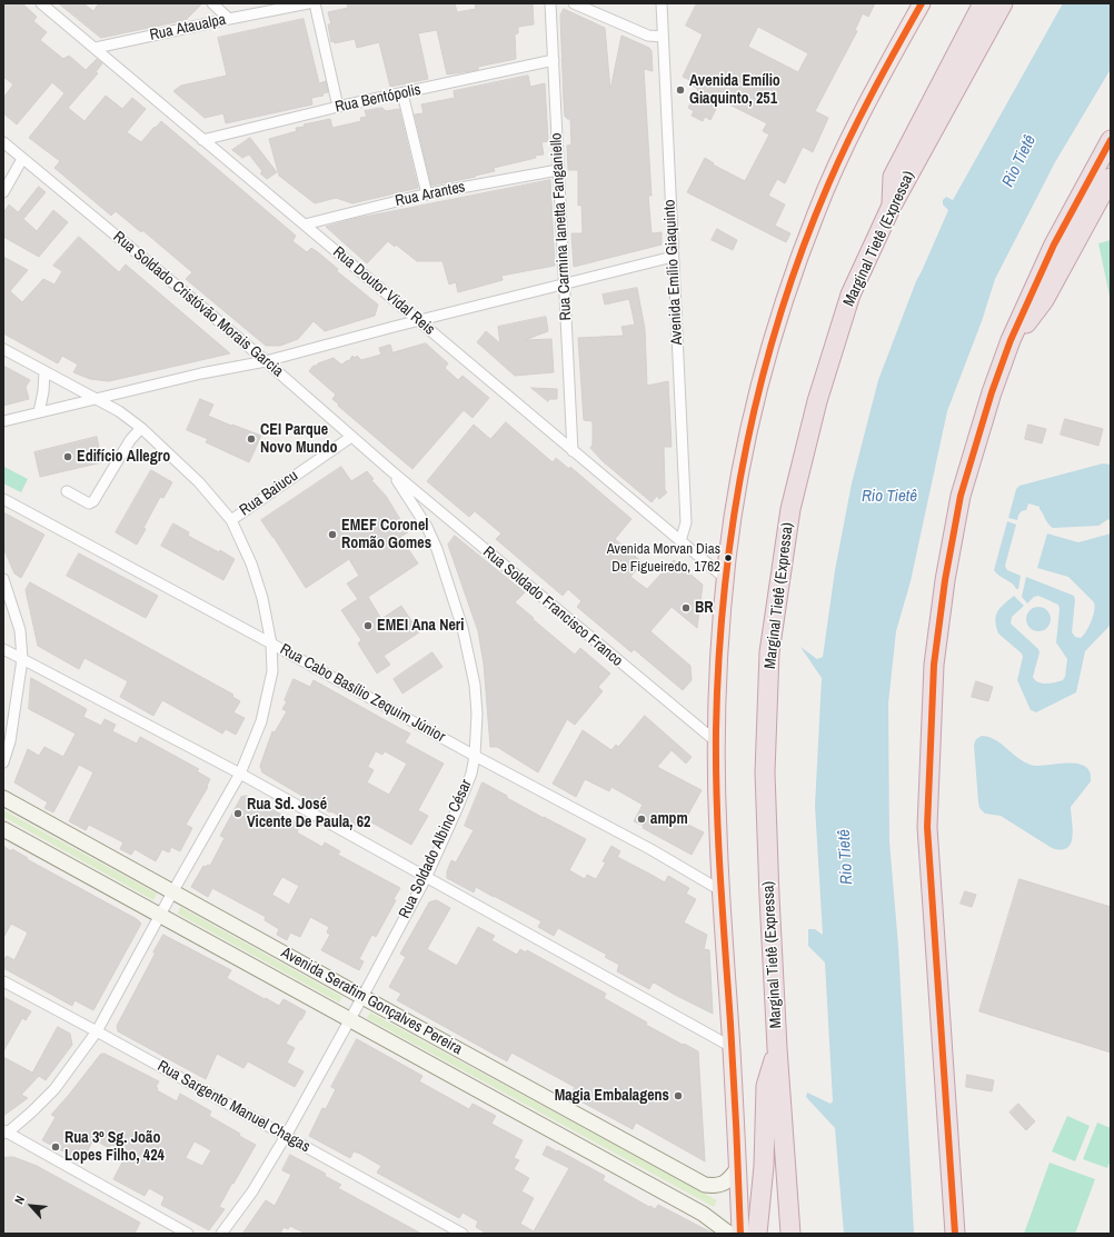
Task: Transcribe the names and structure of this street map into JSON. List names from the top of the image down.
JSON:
{
  "streets": {
    "highway": ["Marginal Tietê (Expressa)"],
    "main road": ["Avenida Serafim Gonçalves Pereira"],
    "street": [
      "Rua Ataualpa",
      "Rua Bentópolis",
      "Rua Arantes",
      "Rua Carmina Ianetta Fanganiello",
      "Avenida Emílio Giaquinto",
      "Rua Doutor Vidal Reis",
      "Rua Soldado Cristóvão Morais Garcia",
      "Rua Baiucu",
      "Rua Soldado Francisco Franco",
      "Rua Cabo Basílio Zequim Júnior",
      "Rua Soldado Albino César",
      "Rua Sargento Manuel Chagas"
    ]
  },
  "crossings": [
    ["Rua Ataualpa", "Rua Doutor Vidal Reis"],
    ["Rua Bentópolis", "Rua Carmina Ianetta Fanganiello"],
    ["Rua Bentópolis", "Rua Doutor Vidal Reis"],
    ["Rua Arantes", "Rua Carmina Ianetta Fanganiello"],
    ["Rua Arantes", "Rua Doutor Vidal Reis"],
    ["Rua Carmina Ianetta Fanganiello", "Rua Doutor Vidal Reis"],
    ["Avenida Emílio Giaquinto", "Rua Doutor Vidal Reis"],
    ["Rua Soldado Cristóvão Morais Garcia", "Rua Baiucu"],
    ["Rua Soldado Cristóvão Morais Garcia", "Rua Soldado Francisco Franco"],
    ["Rua Soldado Cristóvão Morais Garcia", "Rua Soldado Albino César"],
    ["Rua Soldado Francisco Franco", "Rua Soldado Albino César"],
    ["Rua Cabo Basílio Zequim Júnior", "Rua Soldado Albino César"],
    ["Rua Soldado Albino César", "Avenida Serafim Gonçalves Pereira"],
    ["Rua Soldado Albino César", "Rua Sargento Manuel Chagas"]
  ],
  "water": ["Rio Tietê"],
  "places": [
    "Avenida Emílio Giaquinto, 251",
    "CEI Parque Novo Mundo",
    "Edifício Allegro",
    "EMEF Coronel Romão Gomes",
    "Avenida Morvan Dias De Figueiredo, 1762",
    "BR",
    "EMEI Ana Neri",
    "Rua Sd. José Vicente De Paula, 62",
    "ampm",
    "Magia Embalagens",
    "Rua 3º Sg. João Lopes Filho, 424"
  ],
  "north": "top left"
}
